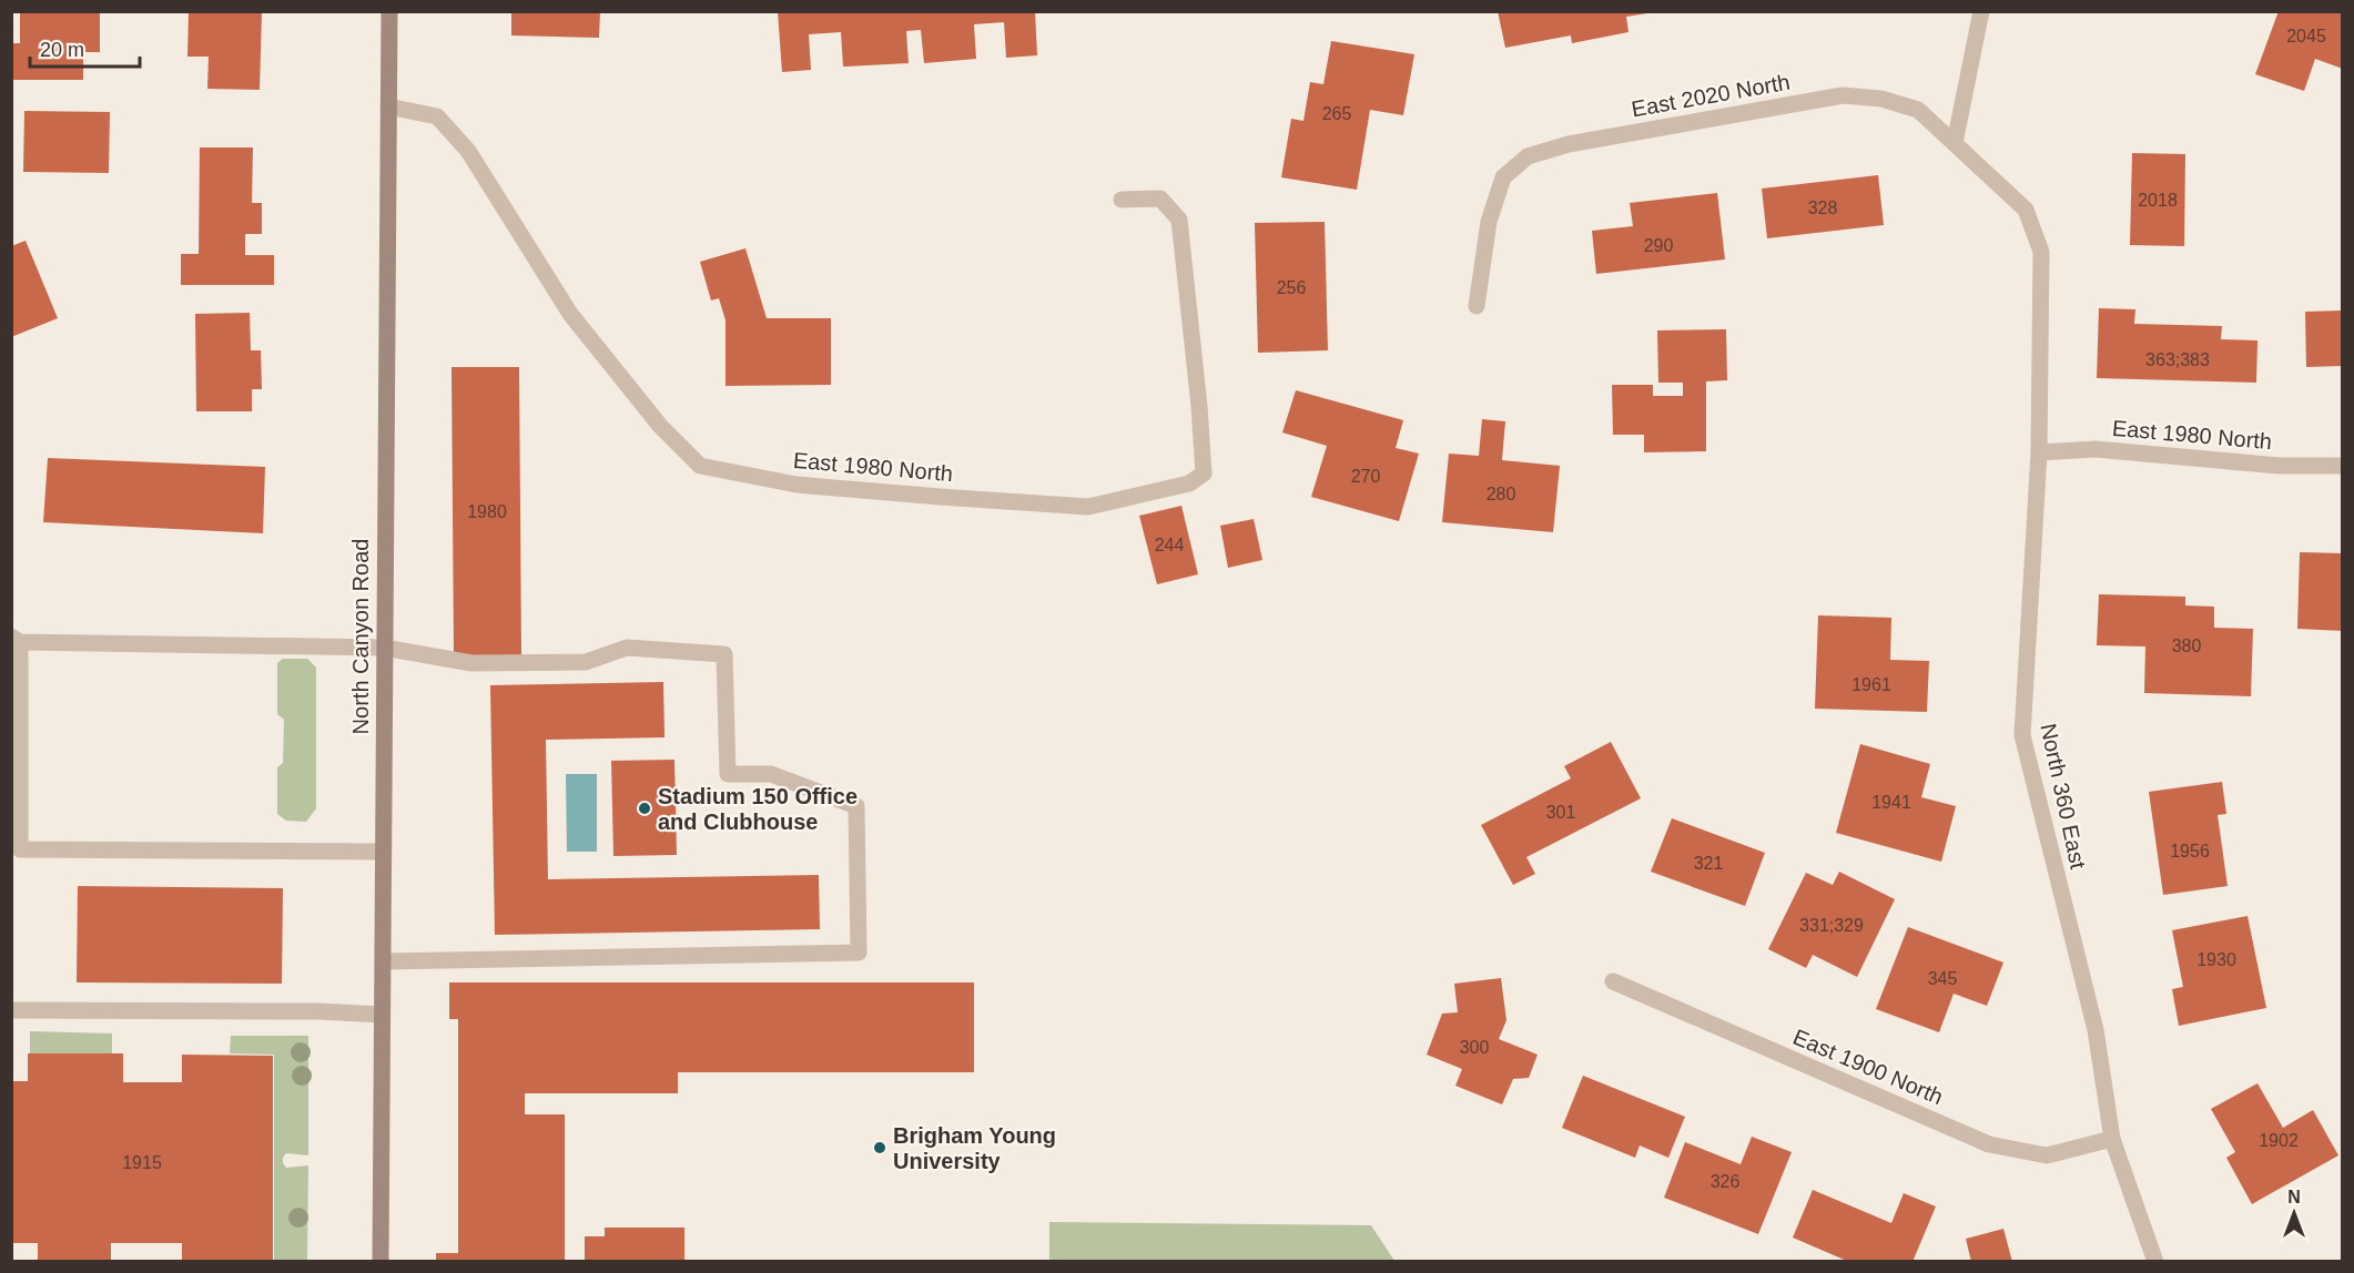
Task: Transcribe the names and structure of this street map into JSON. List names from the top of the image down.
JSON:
{
  "streets": {
    "main road": ["North Canyon Road"],
    "street": [
      "East 2020 North",
      "East 1980 North",
      "North 360 East",
      "East 1900 North"
    ]
  },
  "crossings": [
    ["East 2020 North", "North 360 East"],
    ["East 1980 North", "North Canyon Road"],
    ["East 1980 North", "North 360 East"],
    ["North 360 East", "East 1900 North"]
  ],
  "places": ["Stadium 150 Office and Clubhouse", "Brigham Young University"],
  "house_numbers": [
    "2045",
    "265",
    "2018",
    "328",
    "290",
    "256",
    "363;383",
    "270",
    "280",
    "1980",
    "244",
    "380",
    "1961",
    "1941",
    "301",
    "1956",
    "321",
    "331;329",
    "1930",
    "345",
    "300",
    "1902",
    "1915",
    "326"
  ],
  "scale_bar": "20 m",
  "north": "top"
}
